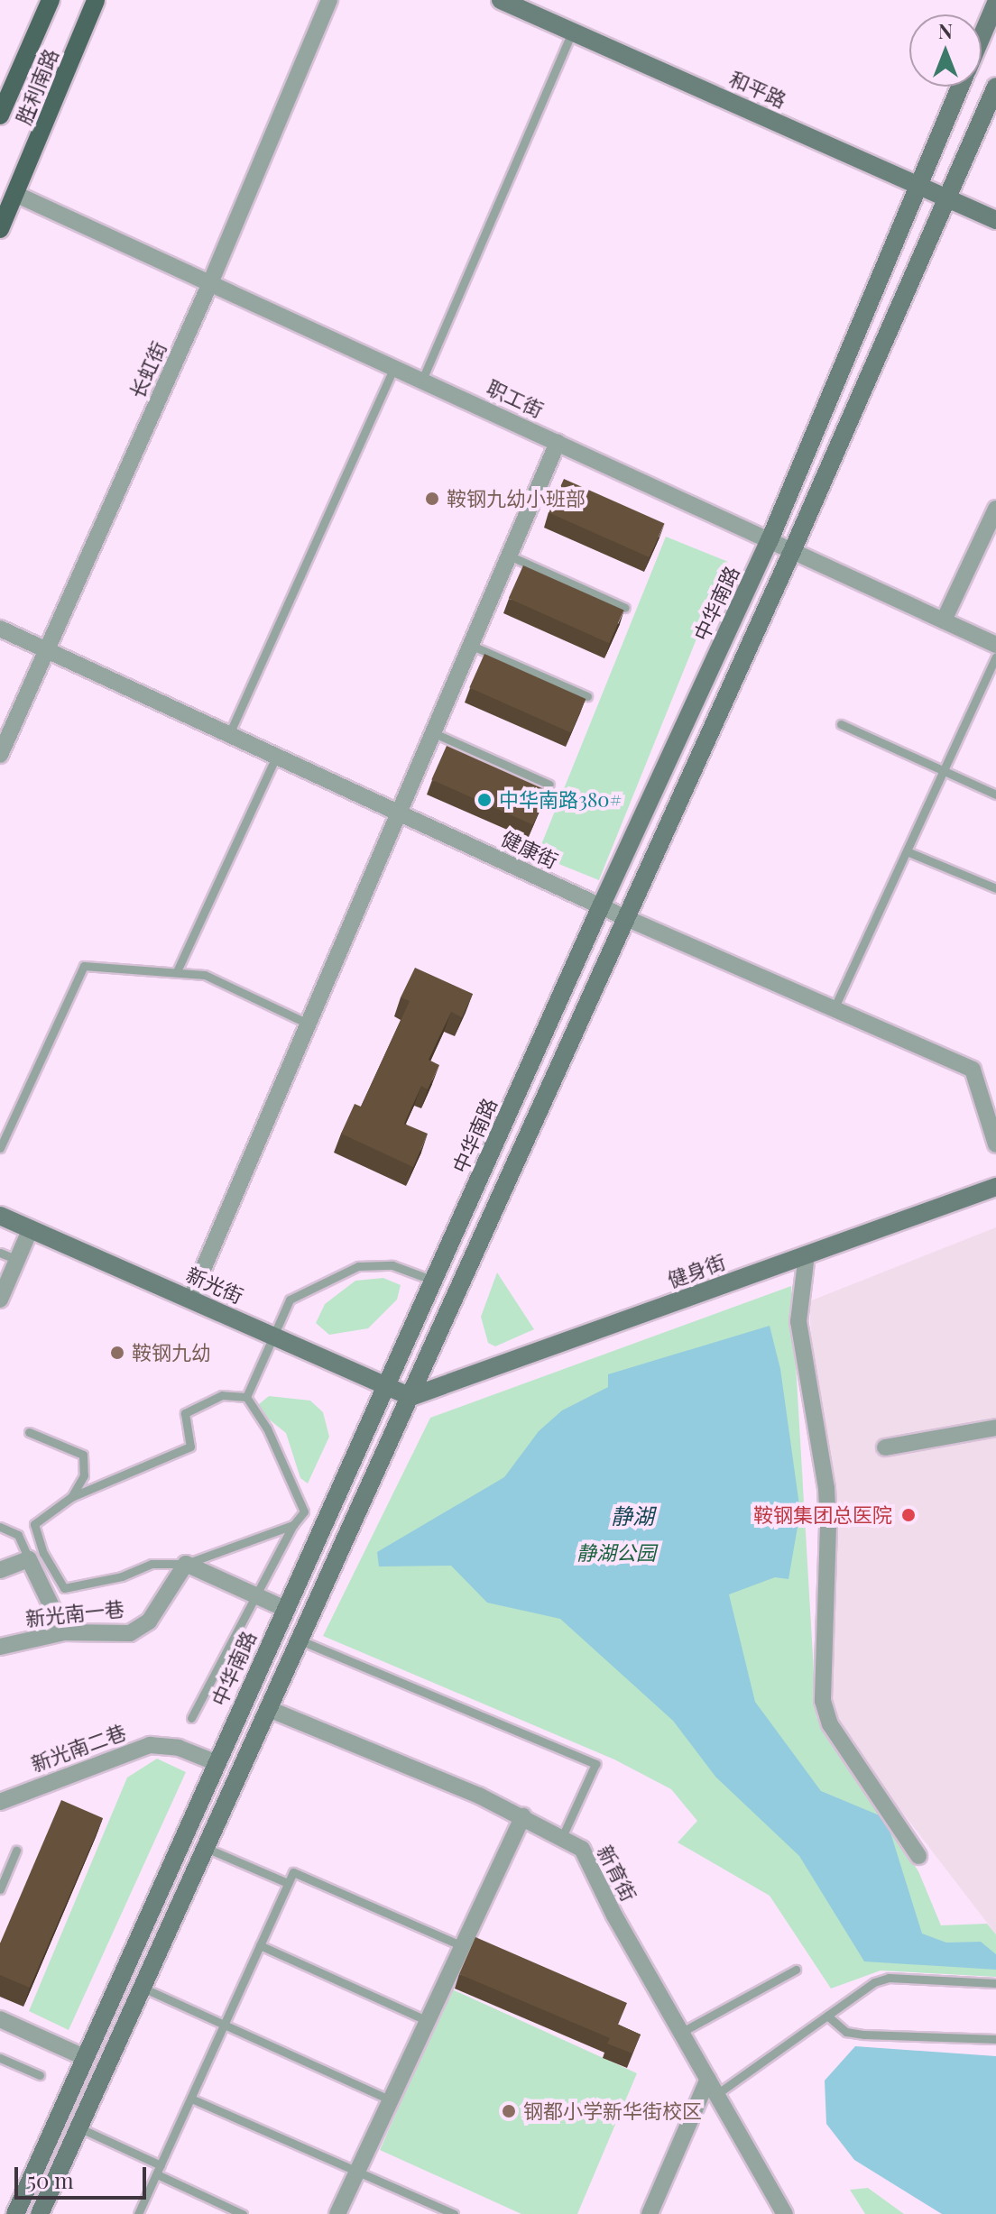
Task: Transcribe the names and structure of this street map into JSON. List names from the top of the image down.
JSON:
{
  "streets": {
    "main road": [
      "胜利南路",
      "和平路",
      "中华南路",
      "健身街",
      "新光街"
    ],
    "street": [
      "长虹街",
      "职工街",
      "健康街",
      "新光南一巷",
      "新光南二巷",
      "新育街"
    ]
  },
  "crossings": [
    ["胜利南路", "职工街"],
    ["和平路", "中华南路"],
    ["长虹街", "职工街"],
    ["长虹街", "健康街"],
    ["职工街", "中华南路"],
    ["中华南路", "健康街"],
    ["中华南路", "新光街"],
    ["中华南路", "新光南二巷"],
    ["健身街", "新光街"]
  ],
  "water": ["静湖"],
  "parks": ["静湖公园"],
  "places": [
    "鞍钢九幼小班部",
    "中华南路380#",
    "鞍钢九幼",
    "鞍钢集团总医院",
    "钢都小学新华街校区"
  ],
  "scale_bar": "50 m",
  "north": "top"
}
